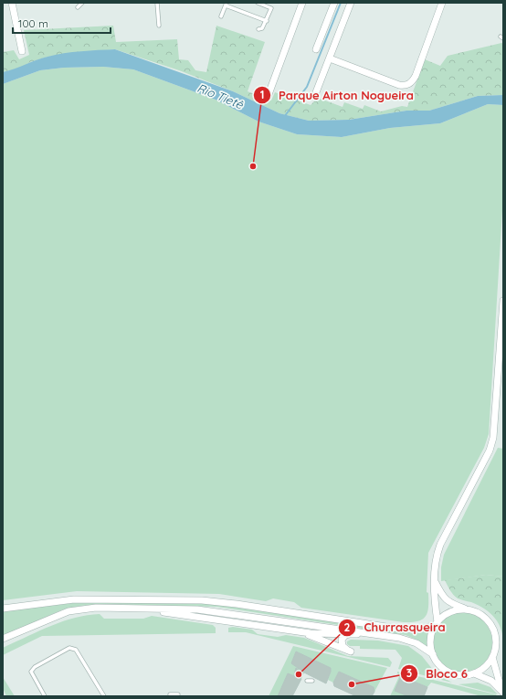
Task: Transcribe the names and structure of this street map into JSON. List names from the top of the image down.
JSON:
{
  "water": ["Rio Tietê"],
  "places": ["Parque Airton Nogueira", "Churrasqueira", "Bloco 6"],
  "scale_bar": "100 m"
}
